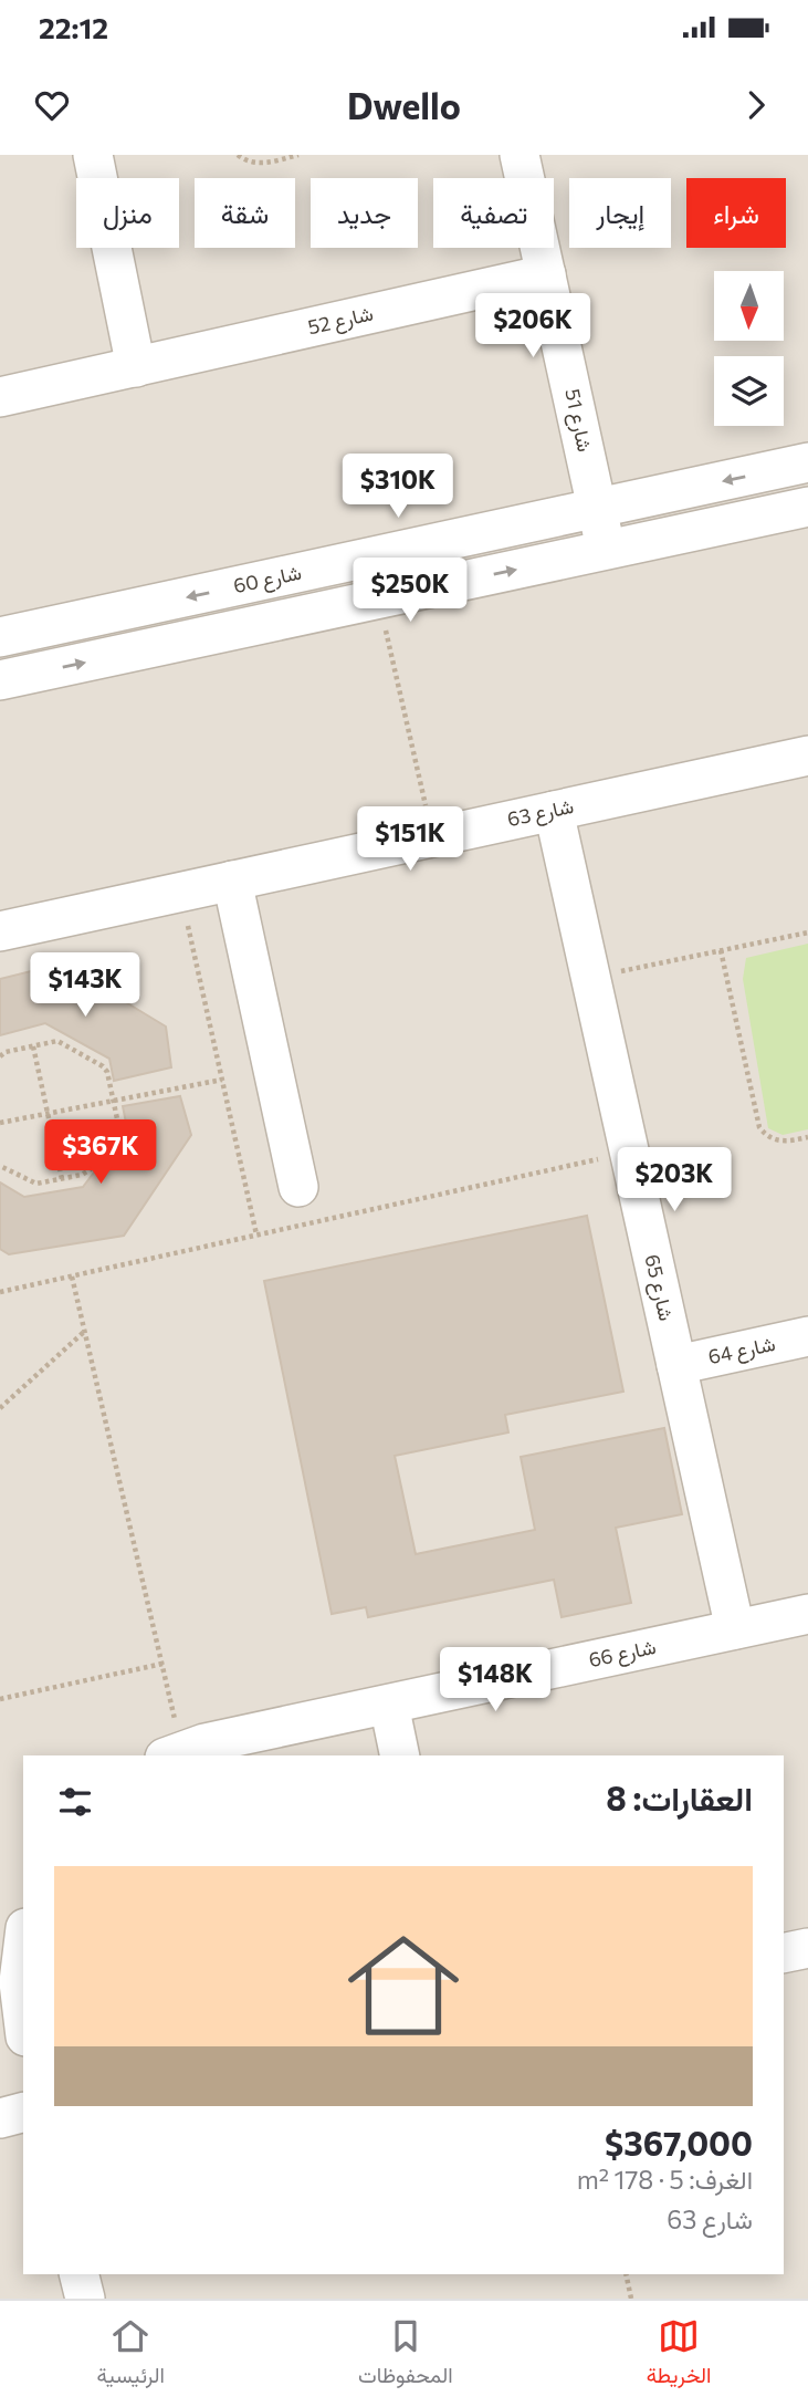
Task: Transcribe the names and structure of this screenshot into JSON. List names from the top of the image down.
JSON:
{
  "streets": {
    "street": [
      "شارع 52",
      "شارع 51",
      "شارع 60",
      "شارع 63",
      "شارع 65",
      "شارع 64",
      "شارع 66"
    ]
  },
  "crossings": [
    ["شارع 52", "شارع 51"],
    ["شارع 51", "شارع 60"],
    ["شارع 63", "شارع 65"],
    ["شارع 65", "شارع 64"],
    ["شارع 65", "شارع 66"]
  ],
  "north": "bottom",
  "page": {
    "status": "22:12",
    "header": "Dwello",
    "chip": [
      "شراء",
      "إيجار",
      "تصفية",
      "جديد",
      "شقة",
      "منزل"
    ],
    "price": [
      "$206K",
      "$310K",
      "$250K",
      "$151K",
      "$143K",
      "$367K",
      "$203K",
      "$148K"
    ],
    "heading": "العقارات: 8",
    "list": [
      {
        "name": "$367,000",
        "note": "الغرف: 5 · 178 m² · شارع 63"
      }
    ],
    "tabs": ["الخريطة", "المحفوظات", "الرئيسية"]
  }
}
